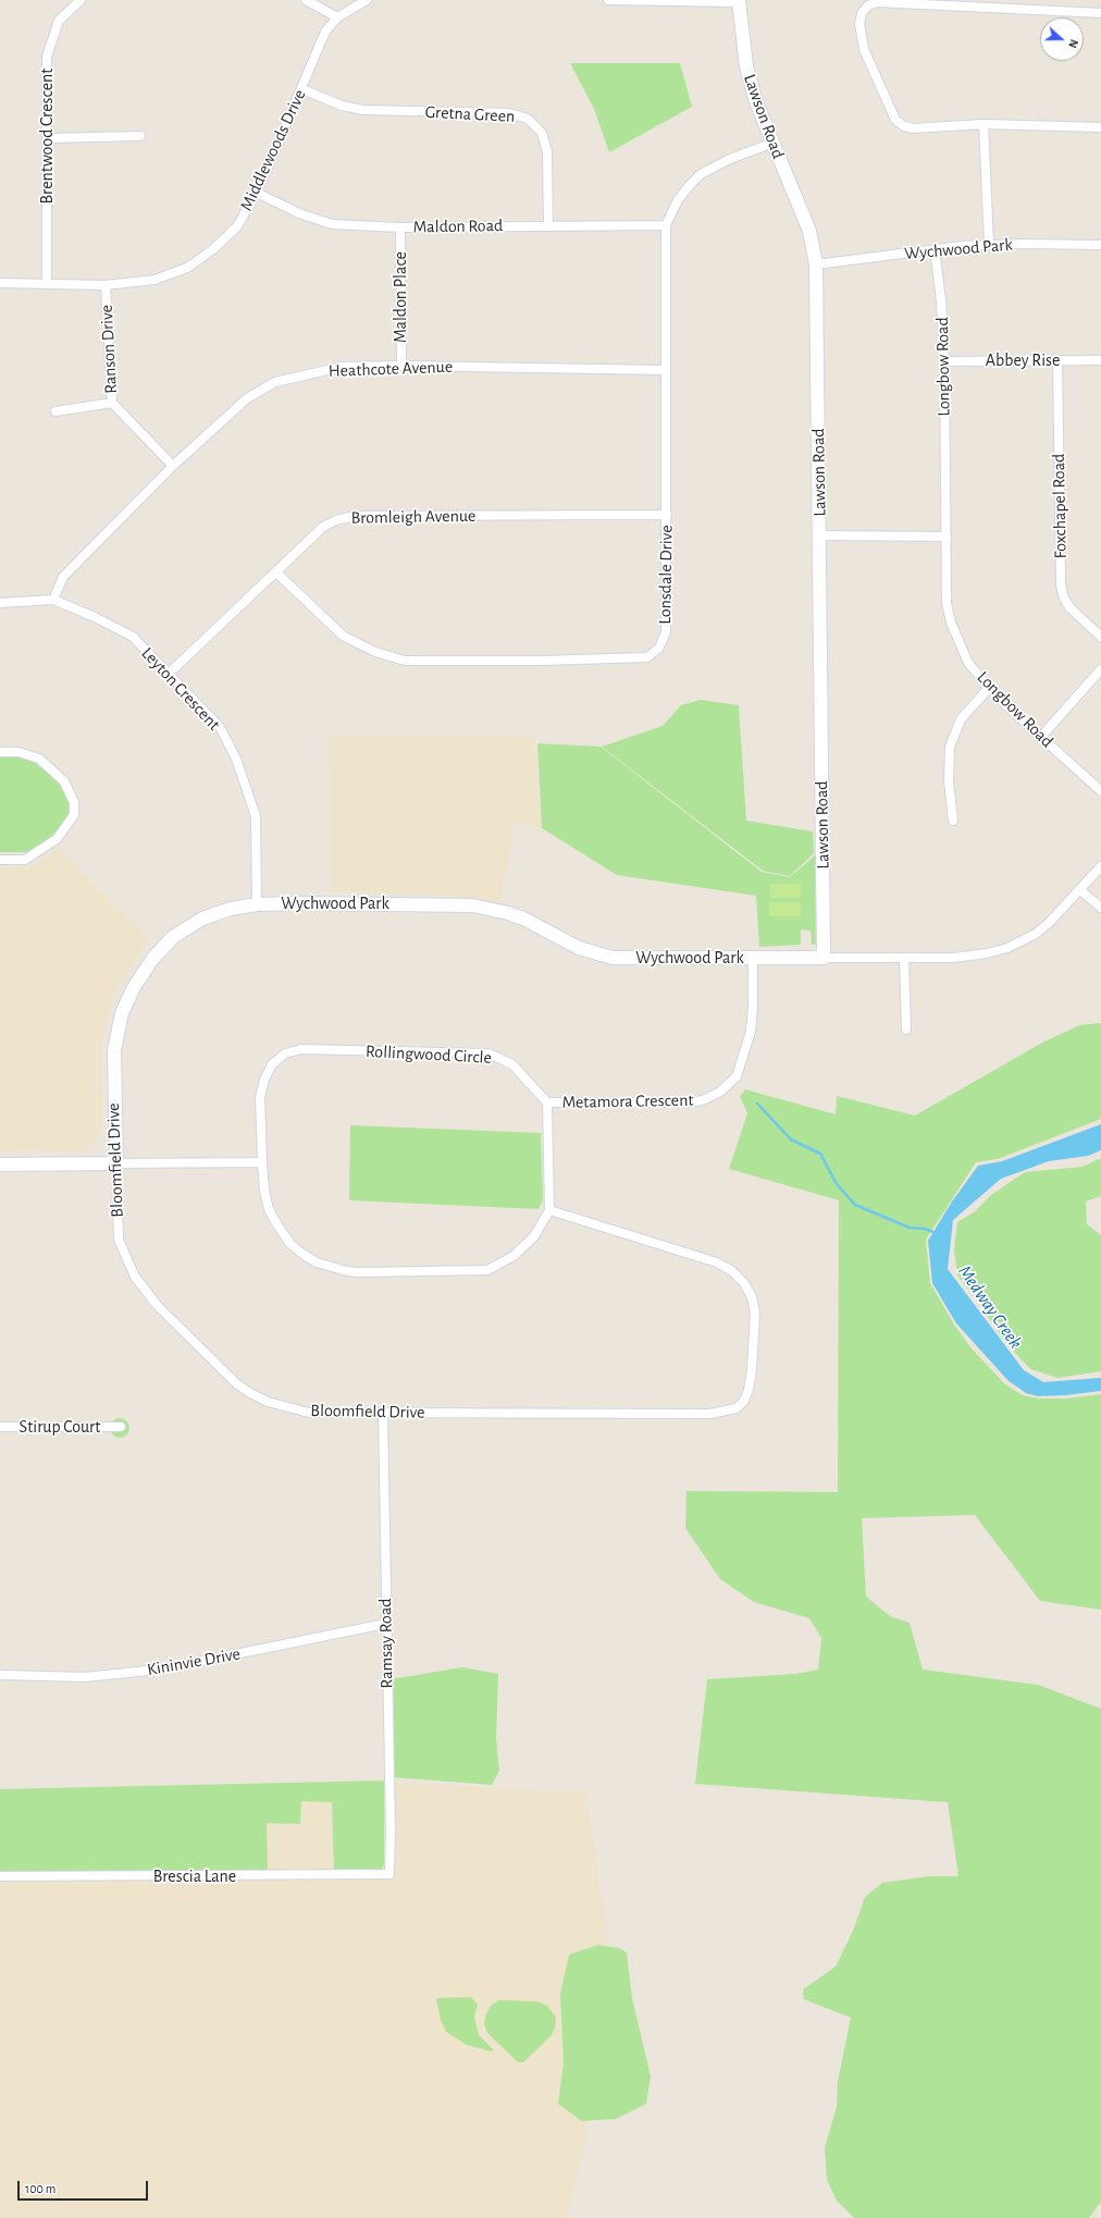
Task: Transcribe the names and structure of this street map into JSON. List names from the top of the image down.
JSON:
{
  "streets": {
    "street": [
      "Gretna Green",
      "Lawson Road",
      "Brentwood Crescent",
      "Middlewoods Drive",
      "Maldon Road",
      "Wychwood Park",
      "Maldon Place",
      "Ranson Drive",
      "Abbey Rise",
      "Longbow Road",
      "Heathcote Avenue",
      "Foxchapel Road",
      "Bromleigh Avenue",
      "Lonsdale Drive",
      "Leyton Crescent",
      "Rollingwood Circle",
      "Metamora Crescent",
      "Bloomfield Drive",
      "Stirup Court",
      "Ramsay Road",
      "Kininvie Drive",
      "Brescia Lane"
    ]
  },
  "crossings": [
    ["Gretna Green", "Middlewoods Drive"],
    ["Gretna Green", "Maldon Road"],
    ["Lawson Road", "Wychwood Park"],
    ["Lawson Road", "Lonsdale Drive"],
    ["Brentwood Crescent", "Middlewoods Drive"],
    ["Middlewoods Drive", "Maldon Road"],
    ["Middlewoods Drive", "Ranson Drive"],
    ["Maldon Road", "Maldon Place"],
    ["Maldon Road", "Lonsdale Drive"],
    ["Wychwood Park", "Longbow Road"],
    ["Wychwood Park", "Leyton Crescent"],
    ["Wychwood Park", "Metamora Crescent"],
    ["Wychwood Park", "Bloomfield Drive"],
    ["Maldon Place", "Heathcote Avenue"],
    ["Ranson Drive", "Heathcote Avenue"],
    ["Abbey Rise", "Longbow Road"],
    ["Abbey Rise", "Foxchapel Road"],
    ["Heathcote Avenue", "Lonsdale Drive"],
    ["Heathcote Avenue", "Leyton Crescent"],
    ["Bromleigh Avenue", "Lonsdale Drive"],
    ["Bromleigh Avenue", "Leyton Crescent"],
    ["Leyton Crescent", "Bloomfield Drive"],
    ["Rollingwood Circle", "Metamora Crescent"],
    ["Rollingwood Circle", "Bloomfield Drive"],
    ["Bloomfield Drive", "Ramsay Road"],
    ["Ramsay Road", "Kininvie Drive"],
    ["Ramsay Road", "Brescia Lane"]
  ],
  "water": ["Medway Creek"],
  "scale_bar": "100 m",
  "north": "right"
}
